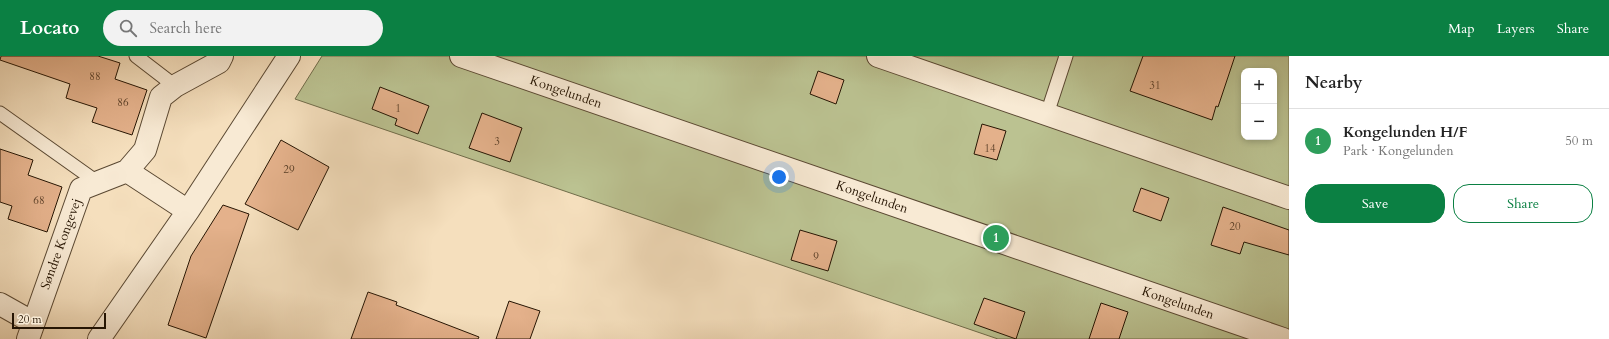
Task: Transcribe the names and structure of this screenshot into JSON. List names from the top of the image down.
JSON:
{
  "streets": {
    "street": ["Kongelunden", "Søndre Kongevej"]
  },
  "house_numbers": [
    "88",
    "31",
    "86",
    "1",
    "3",
    "14",
    "29",
    "68",
    "20",
    "9"
  ],
  "scale_bar": "20 m",
  "page": {
    "header": "Locato",
    "search": "Search here",
    "nav": ["Map", "Layers", "Share"],
    "heading": "Nearby",
    "map_buttons": ["+", "−"],
    "list": [
      {
        "mark": "1",
        "name": "Kongelunden H/F",
        "note": "Park · Kongelunden",
        "value": "50 m"
      }
    ],
    "buttons": ["Save", "Share"],
    "pins": "1",
    "scale": "20 m"
  }
}
